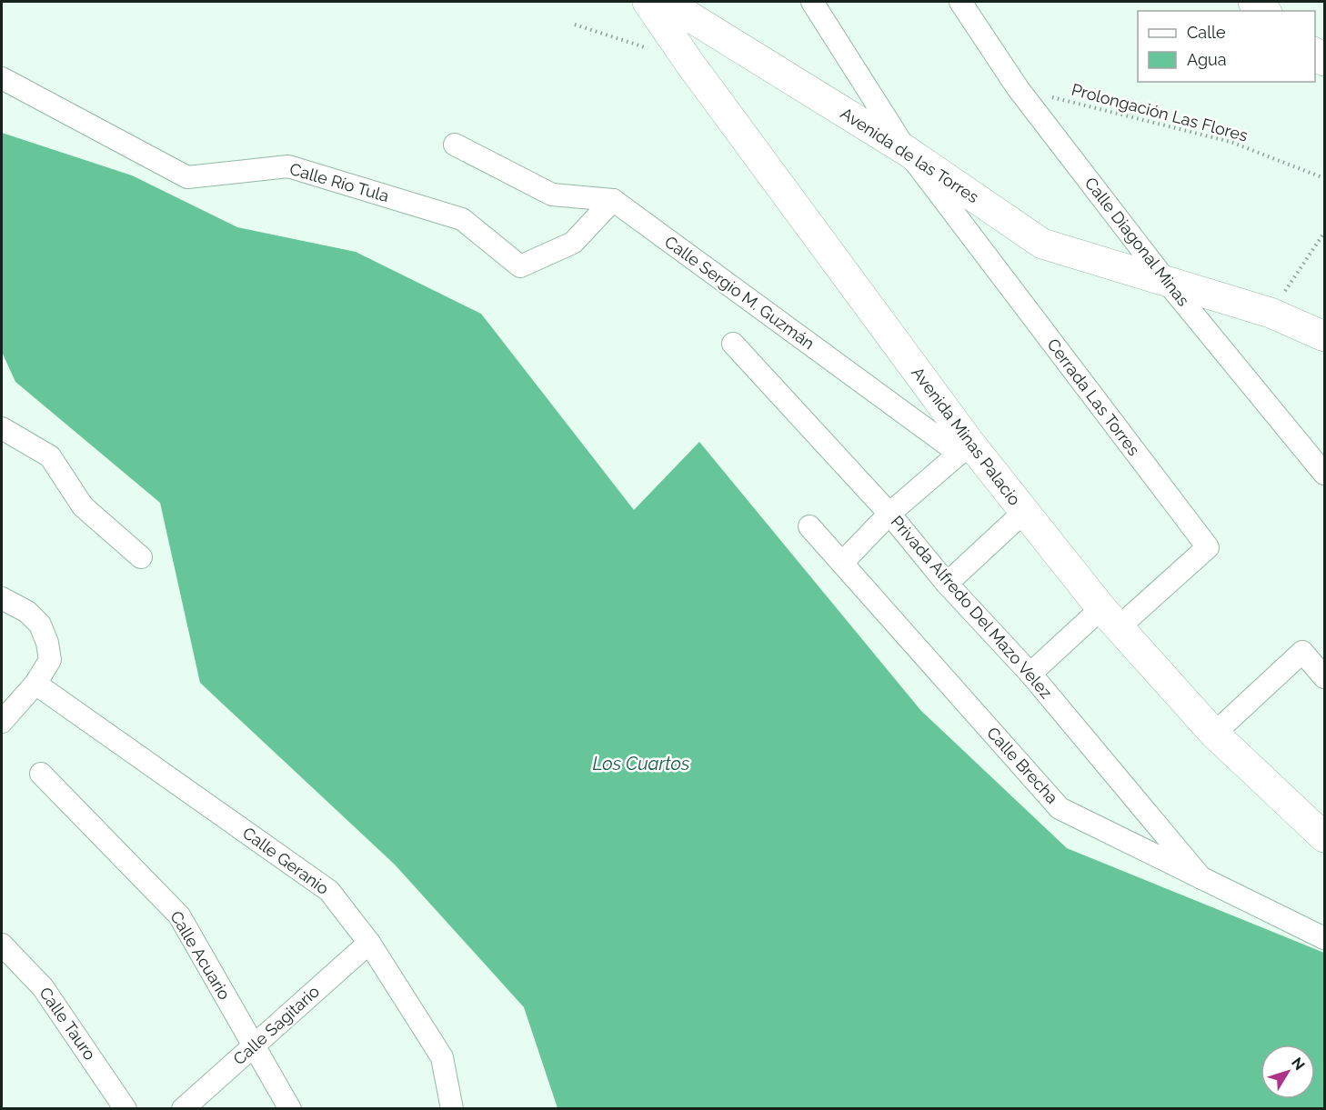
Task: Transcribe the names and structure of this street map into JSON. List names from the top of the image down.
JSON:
{
  "streets": {
    "main road": ["Avenida de las Torres", "Avenida Minas Palacio"],
    "street": [
      "Calle Río Tula",
      "Calle Diagonal Minas",
      "Calle Sergio M. Guzmán",
      "Cerrada Las Torres",
      "Privada Alfredo Del Mazo Velez",
      "Calle Brecha",
      "Calle Geranio",
      "Calle Acuario",
      "Calle Tauro",
      "Calle Sagitario"
    ],
    "path": ["Prolongación Las Flores"]
  },
  "crossings": [
    ["Prolongación Las Flores", "Calle Diagonal Minas"],
    ["Avenida de las Torres", "Calle Diagonal Minas"],
    ["Avenida de las Torres", "Cerrada Las Torres"],
    ["Calle Río Tula", "Calle Sergio M. Guzmán"],
    ["Calle Sergio M. Guzmán", "Avenida Minas Palacio"],
    ["Cerrada Las Torres", "Avenida Minas Palacio"],
    ["Privada Alfredo Del Mazo Velez", "Calle Brecha"],
    ["Calle Geranio", "Calle Sagitario"],
    ["Calle Acuario", "Calle Sagitario"]
  ],
  "water": ["Los Cuartos"],
  "legend": ["Calle", "Agua"],
  "north": "top right"
}
